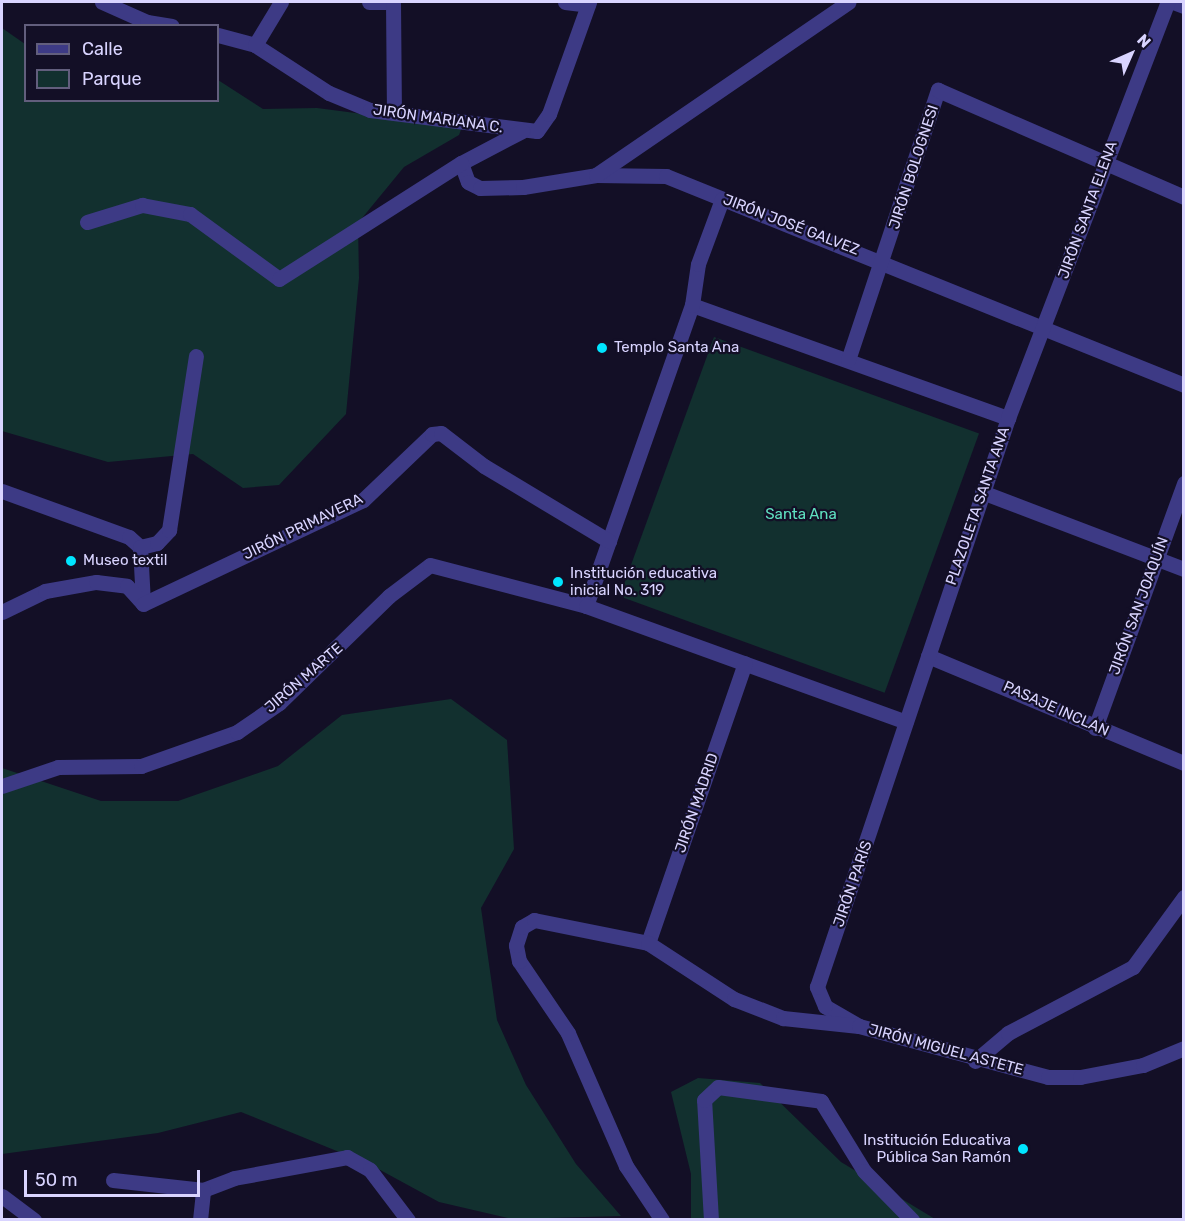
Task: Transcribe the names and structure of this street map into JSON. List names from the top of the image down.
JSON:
{
  "streets": {
    "street": [
      "JIRÓN MARIANA C.",
      "JIRÓN BOLOGNESI",
      "JIRÓN SANTA ELENA",
      "JIRÓN JOSÉ GALVEZ",
      "PLAZOLETA SANTA ANA",
      "JIRÓN PRIMAVERA",
      "JIRÓN SAN JOAQUÍN",
      "JIRÓN MARTE",
      "PASAJE INCLAN",
      "JIRÓN MADRID",
      "JIRÓN PARÍS",
      "JIRÓN MIGUEL ASTETE"
    ]
  },
  "crossings": [
    ["JIRÓN BOLOGNESI", "JIRÓN SANTA ELENA"],
    ["JIRÓN BOLOGNESI", "JIRÓN JOSÉ GALVEZ"],
    ["JIRÓN BOLOGNESI", "PLAZOLETA SANTA ANA"],
    ["JIRÓN SANTA ELENA", "JIRÓN JOSÉ GALVEZ"],
    ["JIRÓN SANTA ELENA", "PLAZOLETA SANTA ANA"],
    ["PLAZOLETA SANTA ANA", "PASAJE INCLAN"],
    ["PLAZOLETA SANTA ANA", "JIRÓN PARÍS"],
    ["JIRÓN SAN JOAQUÍN", "PASAJE INCLAN"],
    ["JIRÓN MADRID", "JIRÓN MIGUEL ASTETE"],
    ["JIRÓN PARÍS", "JIRÓN MIGUEL ASTETE"]
  ],
  "parks": ["Santa Ana"],
  "places": [
    "Templo Santa Ana",
    "Museo textil",
    "Institución educativa inicial No. 319",
    "Institución Educativa Pública San Ramón"
  ],
  "legend": ["Calle", "Parque"],
  "scale_bar": "50 m",
  "north": "top right"
}
